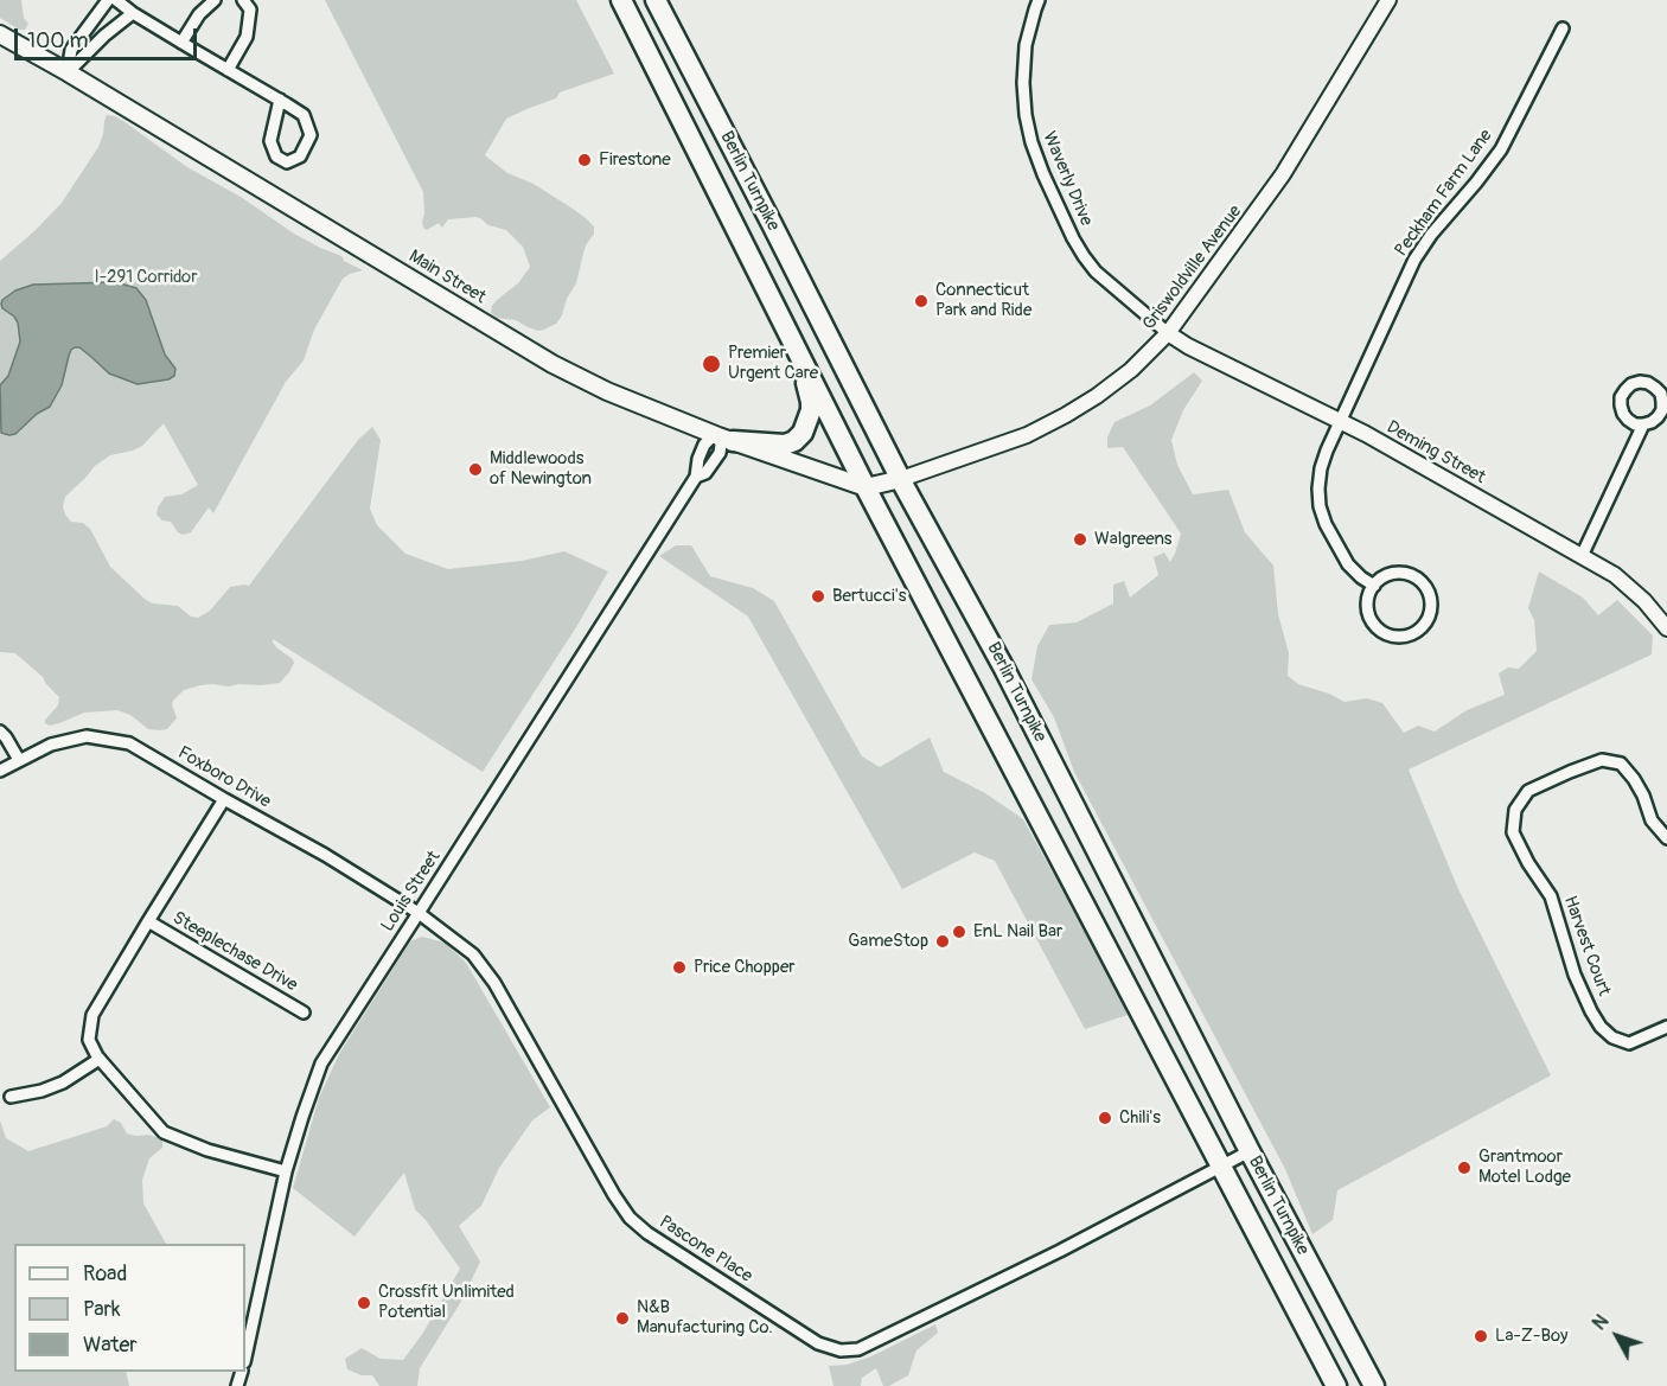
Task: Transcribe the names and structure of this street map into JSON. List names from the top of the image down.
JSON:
{
  "streets": {
    "highway": ["Berlin Turnpike"],
    "main road": ["Main Street"],
    "street": [
      "Waverly Drive",
      "Peckham Farm Lane",
      "Griswoldville Avenue",
      "Deming Street",
      "Foxboro Drive",
      "Louis Street",
      "Harvest Court",
      "Steeplechase Drive",
      "Pascone Place"
    ]
  },
  "crossings": [
    ["Waverly Drive", "Griswoldville Avenue"],
    ["Waverly Drive", "Deming Street"],
    ["Berlin Turnpike", "Griswoldville Avenue"],
    ["Berlin Turnpike", "Main Street"],
    ["Berlin Turnpike", "Pascone Place"],
    ["Peckham Farm Lane", "Deming Street"],
    ["Griswoldville Avenue", "Deming Street"],
    ["Main Street", "Louis Street"],
    ["Foxboro Drive", "Louis Street"],
    ["Foxboro Drive", "Steeplechase Drive"],
    ["Foxboro Drive", "Pascone Place"],
    ["Louis Street", "Steeplechase Drive"],
    ["Louis Street", "Pascone Place"]
  ],
  "parks": ["I-291 Corridor"],
  "places": [
    "Firestone",
    "Connecticut Park and Ride",
    "Premier Urgent Care",
    "Middlewoods of Newington",
    "Walgreens",
    "Bertucci's",
    "EnL Nail Bar",
    "GameStop",
    "Price Chopper",
    "Chili's",
    "Grantmoor Motel Lodge",
    "Crossfit Unlimited Potential",
    "N&B Manufacturing Co.",
    "La-Z-Boy"
  ],
  "legend": ["Road", "Park", "Water"],
  "scale_bar": "100 m",
  "north": "top left"
}
